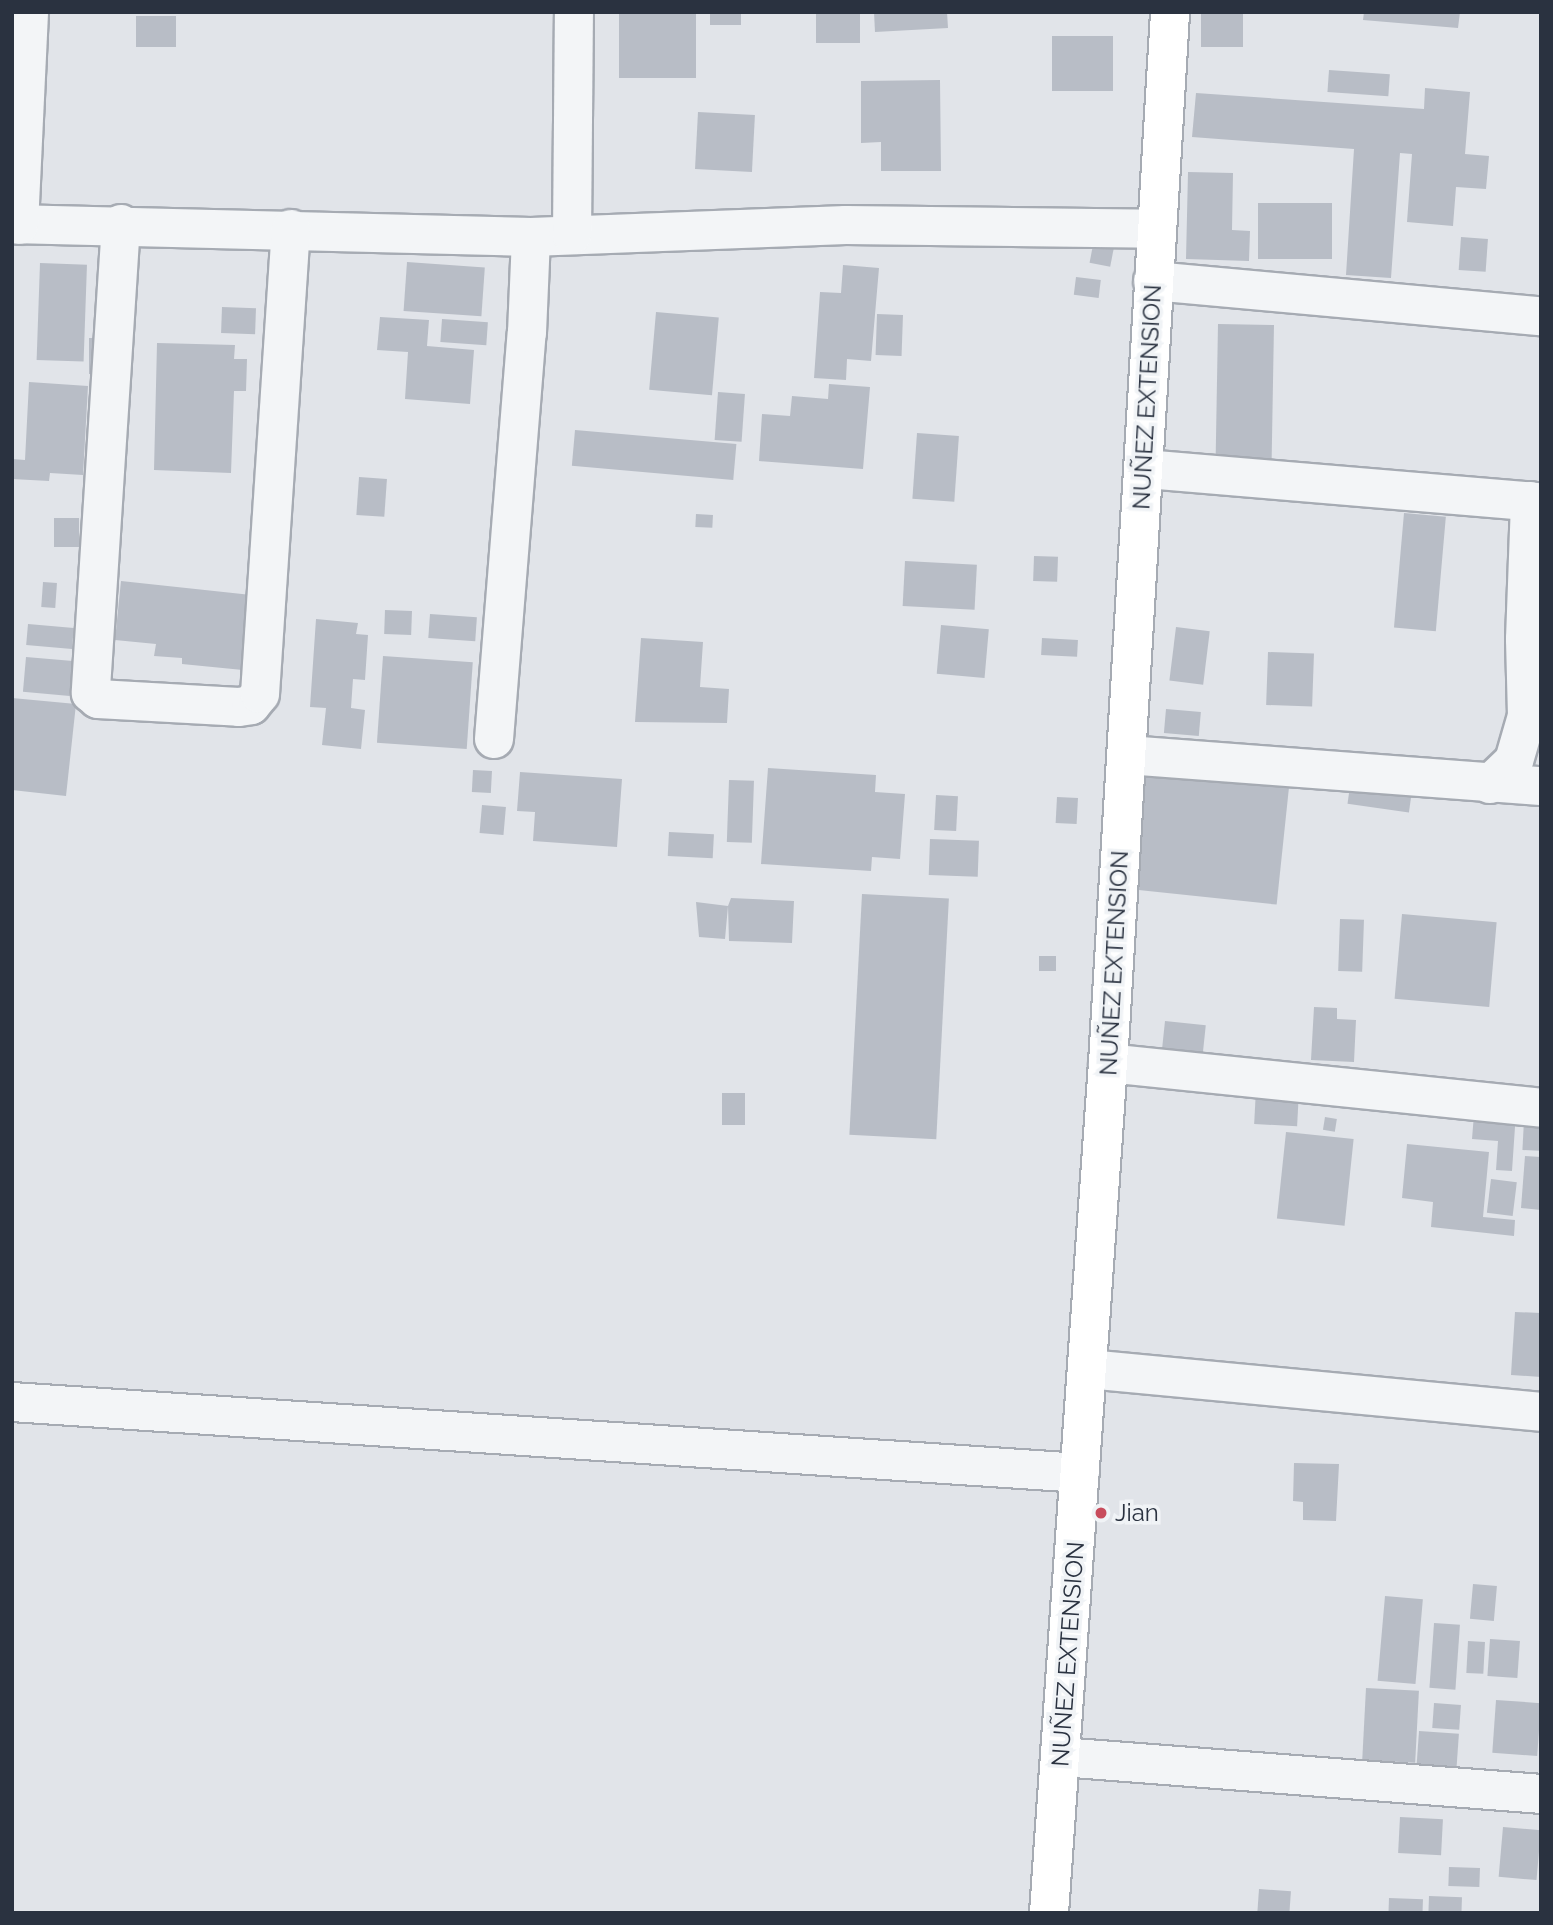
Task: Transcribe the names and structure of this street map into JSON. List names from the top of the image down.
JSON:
{
  "streets": {
    "street": ["NUÑEZ EXTENSION"]
  },
  "places": ["Jian"]
}
